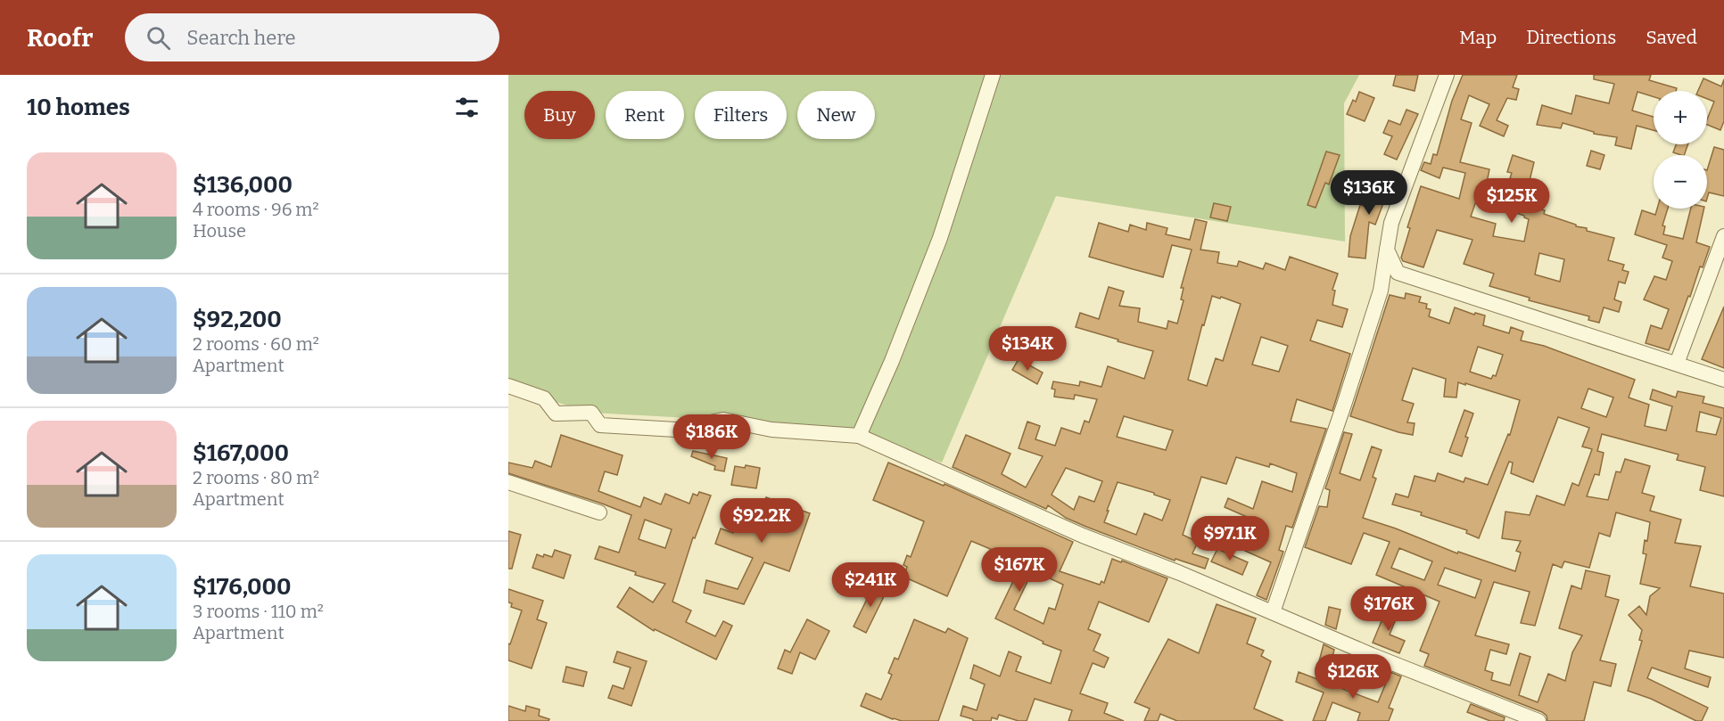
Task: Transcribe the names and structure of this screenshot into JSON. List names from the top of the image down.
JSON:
{
  "page": {
    "header": "Roofr",
    "search": "Search here",
    "nav": ["Map", "Directions", "Saved"],
    "heading": "10 homes",
    "map_buttons": ["+", "−"],
    "chip": [
      "Buy",
      "Rent",
      "Filters",
      "New"
    ],
    "list": [
      {
        "name": "$136,000",
        "note": "4 rooms · 96 m² · House"
      },
      {
        "name": "$92,200",
        "note": "2 rooms · 60 m² · Apartment"
      },
      {
        "name": "$167,000",
        "note": "2 rooms · 80 m² · Apartment"
      },
      {
        "name": "$176,000",
        "note": "3 rooms · 110 m² · Apartment"
      }
    ],
    "price": [
      "$136K",
      "$125K",
      "$134K",
      "$186K",
      "$92.2K",
      "$97.1K",
      "$167K",
      "$241K",
      "$176K",
      "$126K"
    ]
  }
}
